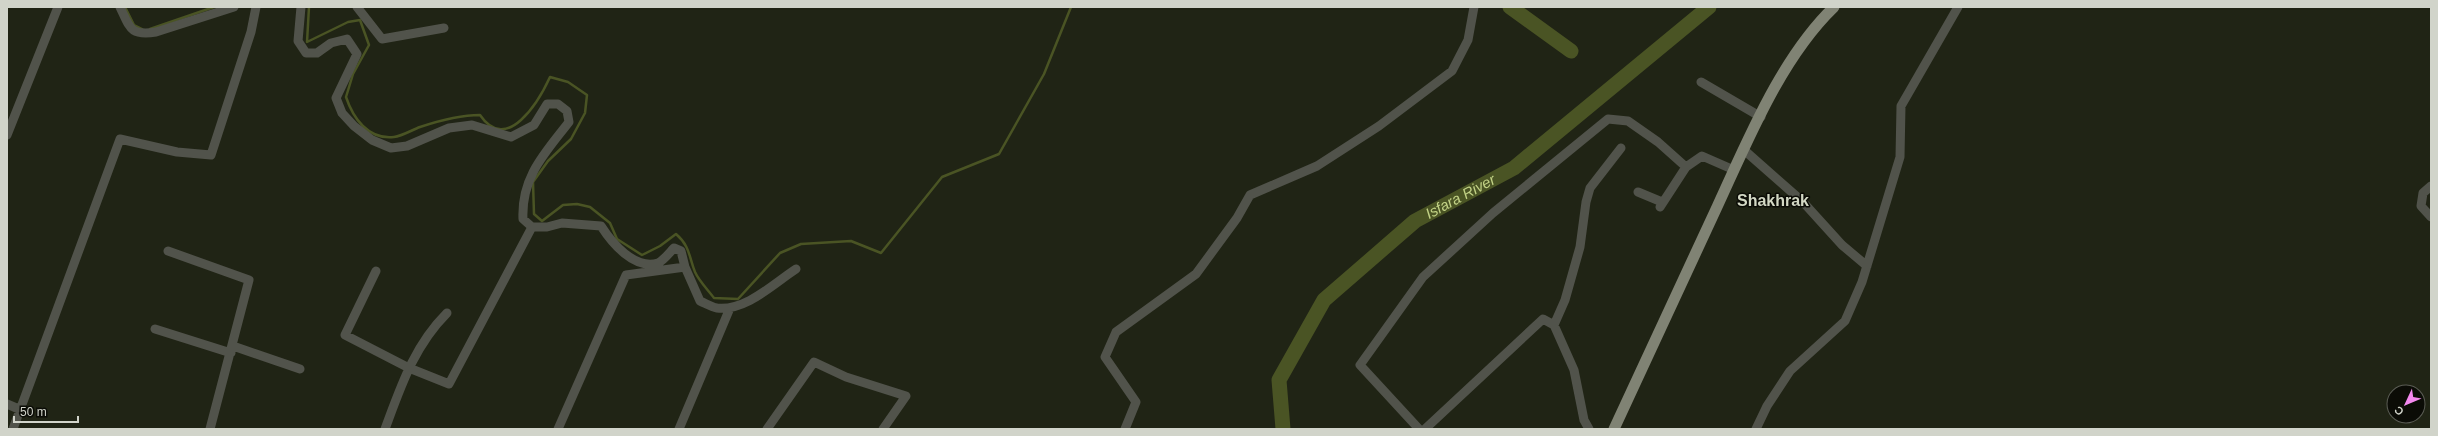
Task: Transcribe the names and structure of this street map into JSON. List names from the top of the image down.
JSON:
{
  "districts": ["Shakhrak"],
  "water": ["Isfara River"],
  "scale_bar": "50 m",
  "north": "bottom left"
}
